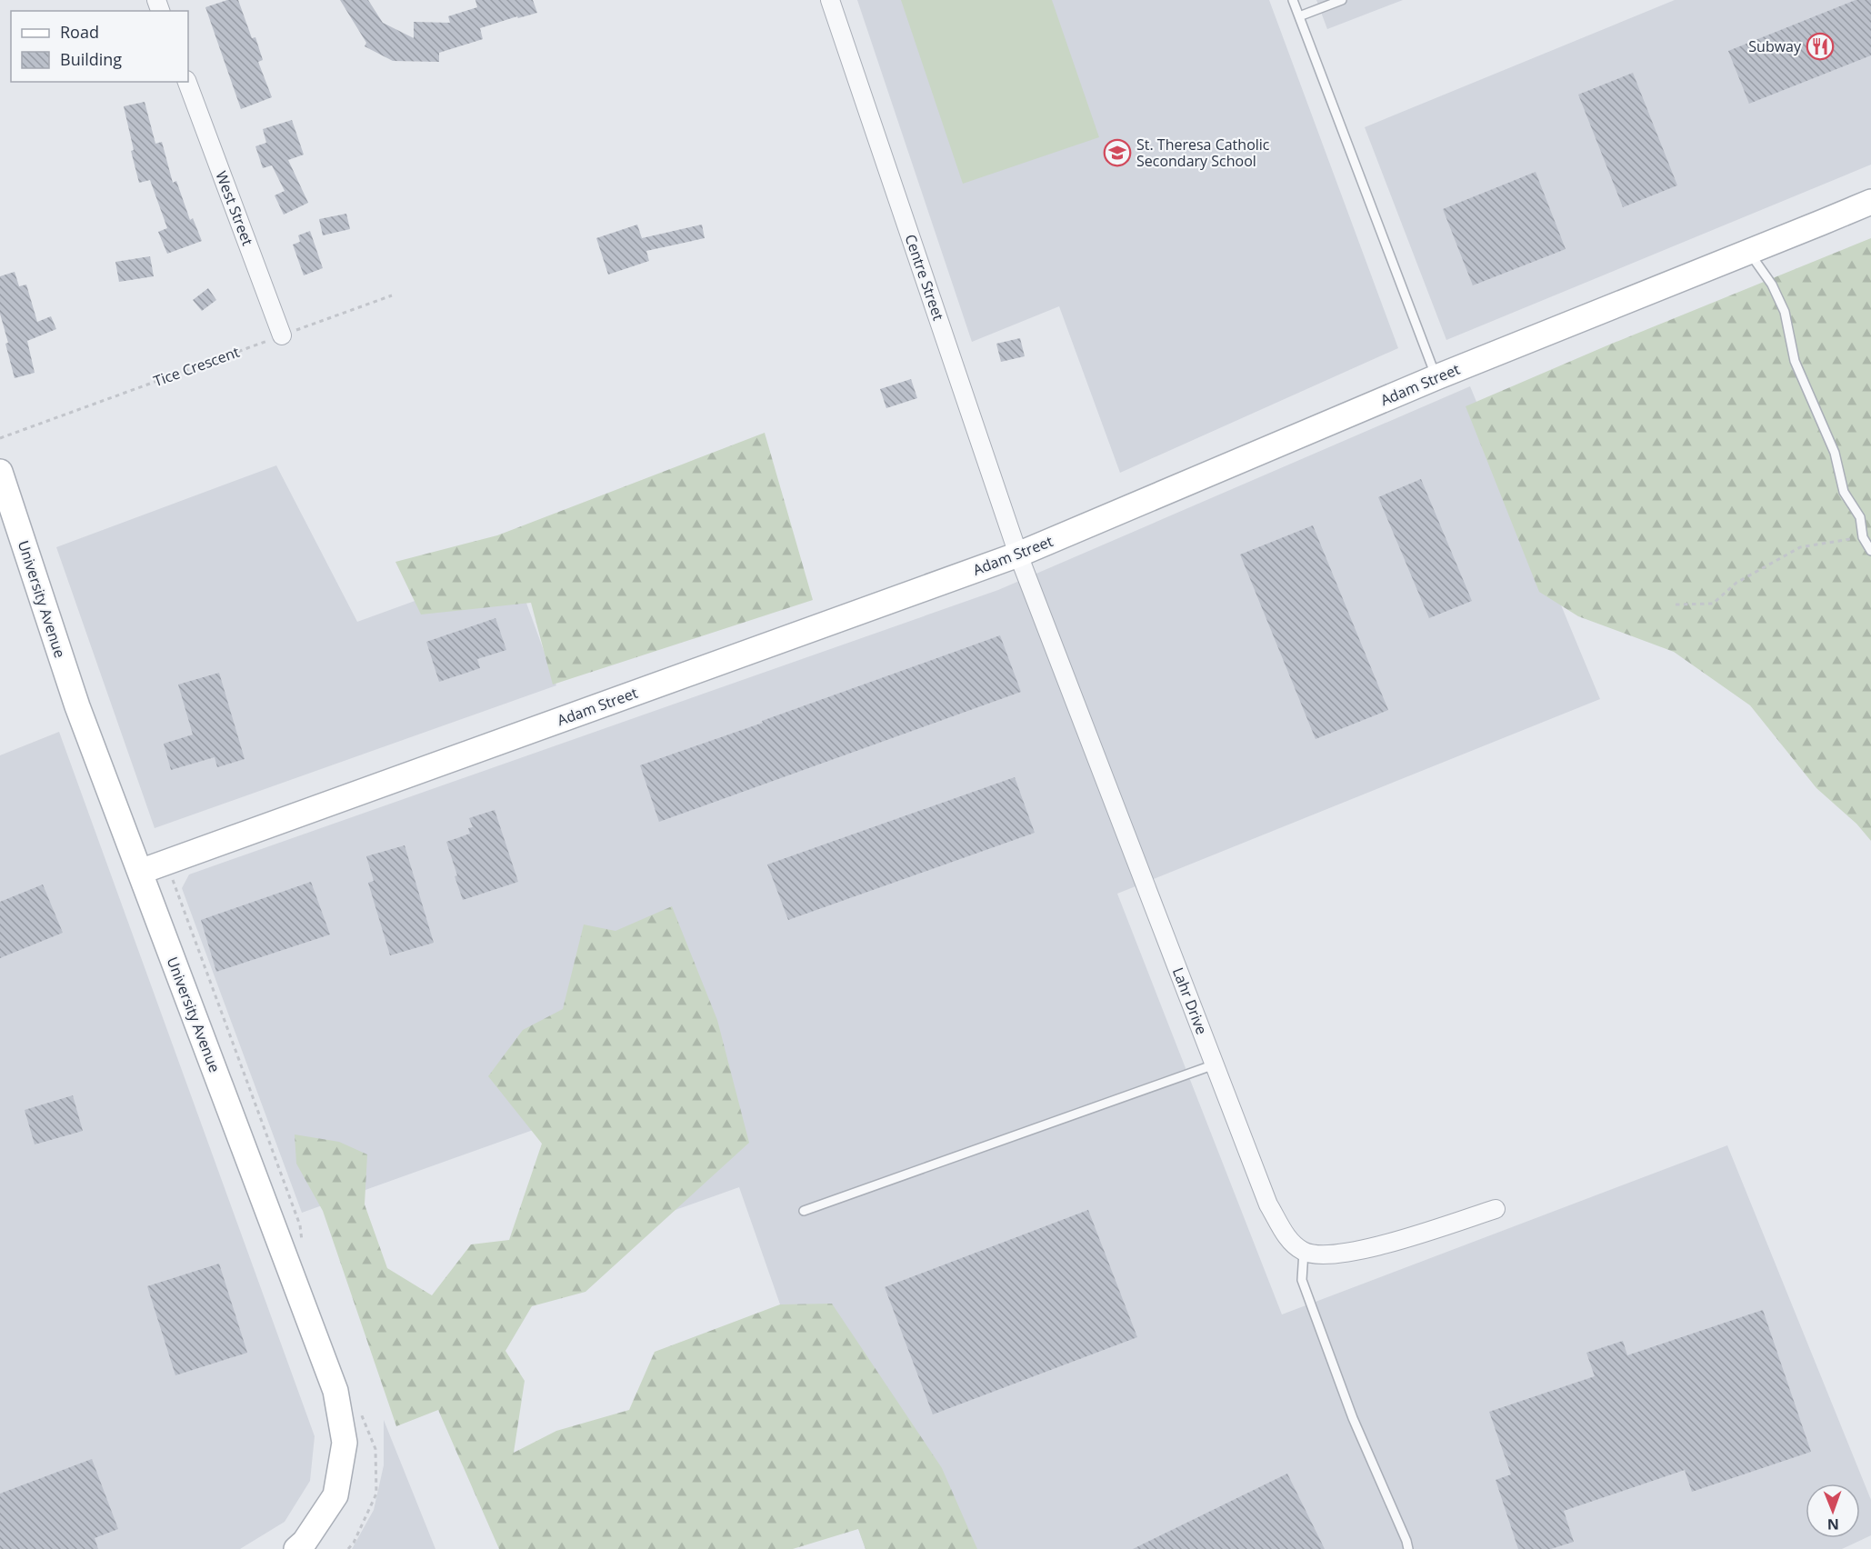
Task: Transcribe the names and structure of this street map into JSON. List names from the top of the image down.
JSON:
{
  "streets": {
    "street": [
      "West Street",
      "Centre Street",
      "Adam Street",
      "University Avenue",
      "Lahr Drive"
    ],
    "path": ["Tice Crescent"]
  },
  "crossings": [
    ["West Street", "Tice Crescent"],
    ["Centre Street", "Adam Street"],
    ["Centre Street", "Lahr Drive"],
    ["Adam Street", "University Avenue"],
    ["Adam Street", "Lahr Drive"]
  ],
  "places": {
    "restaurant": ["Subway"],
    "school or university": ["St. Theresa Catholic Secondary School"]
  },
  "legend": ["Road", "Building"],
  "north": "bottom"
}
